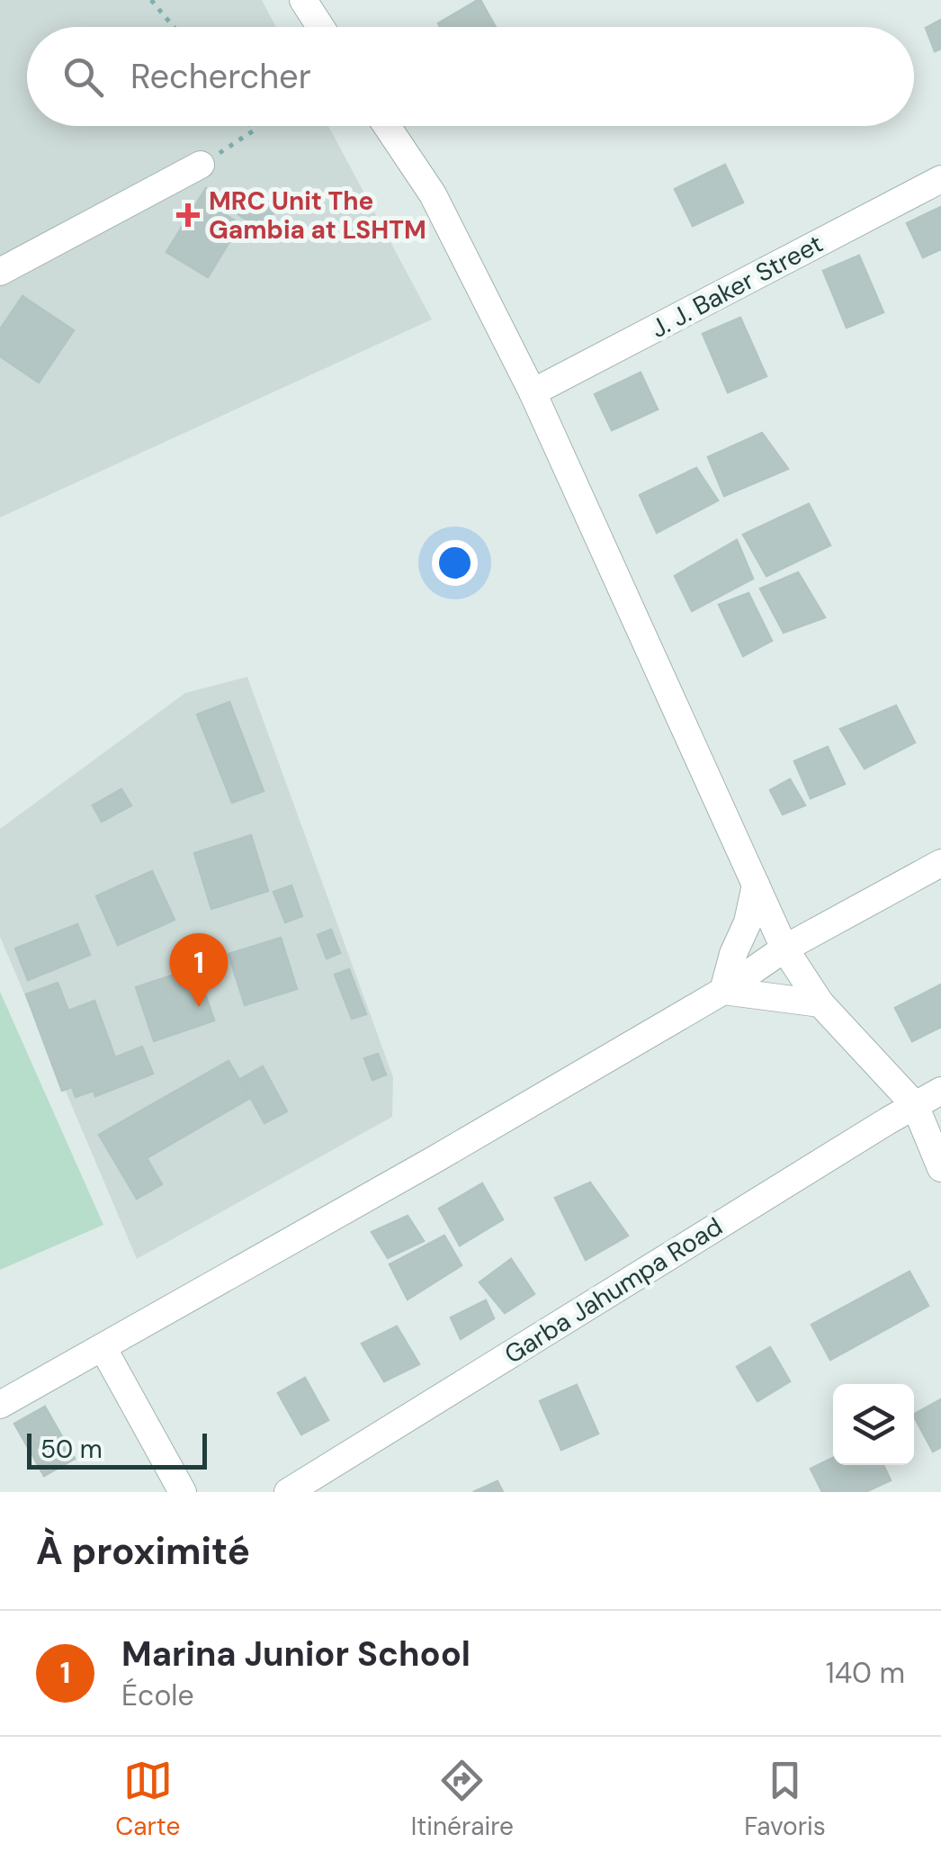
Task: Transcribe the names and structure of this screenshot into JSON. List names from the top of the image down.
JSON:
{
  "streets": {
    "street": ["J. J. Baker Street", "Garba Jahumpa Road"]
  },
  "places": {
    "health": ["MRC Unit The Gambia at LSHTM"]
  },
  "scale_bar": "50 m",
  "page": {
    "search": "Rechercher",
    "pins": "1",
    "scale": "50 m",
    "heading": "À proximité",
    "list": [
      {
        "mark": "1",
        "name": "Marina Junior School",
        "note": "École",
        "value": "140 m"
      }
    ],
    "nav": ["Carte", "Itinéraire", "Favoris"]
  }
}
